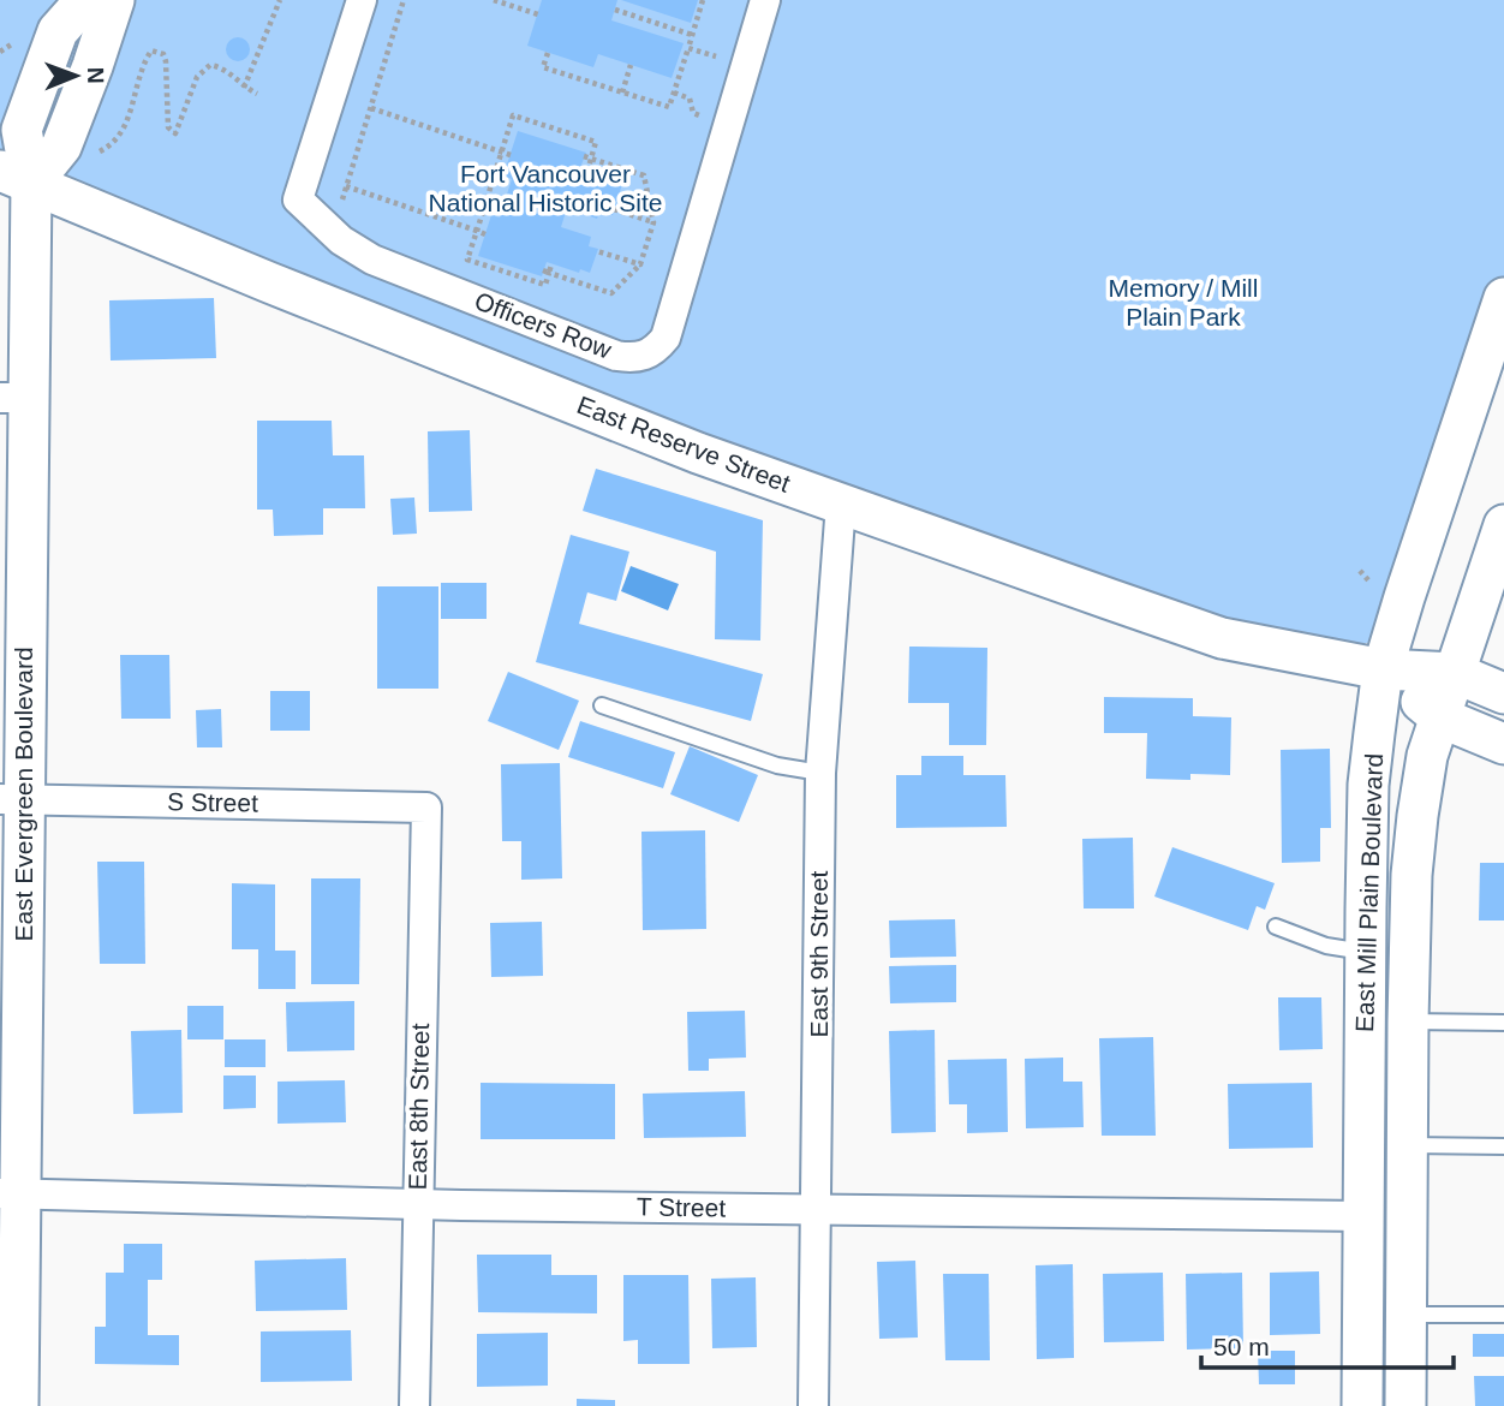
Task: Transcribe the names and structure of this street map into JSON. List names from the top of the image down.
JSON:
{
  "streets": {
    "street": [
      "Officers Row",
      "East Reserve Street",
      "East Evergreen Boulevard",
      "S Street",
      "East Mill Plain Boulevard",
      "East 9th Street",
      "East 8th Street",
      "T Street"
    ]
  },
  "crossings": [
    ["East Reserve Street", "East Evergreen Boulevard"],
    ["East Reserve Street", "East Mill Plain Boulevard"],
    ["East Reserve Street", "East 9th Street"],
    ["East Evergreen Boulevard", "S Street"],
    ["East Evergreen Boulevard", "T Street"],
    ["S Street", "East 8th Street"],
    ["East Mill Plain Boulevard", "T Street"],
    ["East 9th Street", "T Street"],
    ["East 8th Street", "T Street"]
  ],
  "parks": ["Fort Vancouver National Historic Site", "Memory / Mill Plain Park"],
  "scale_bar": "50 m",
  "north": "right"
}
